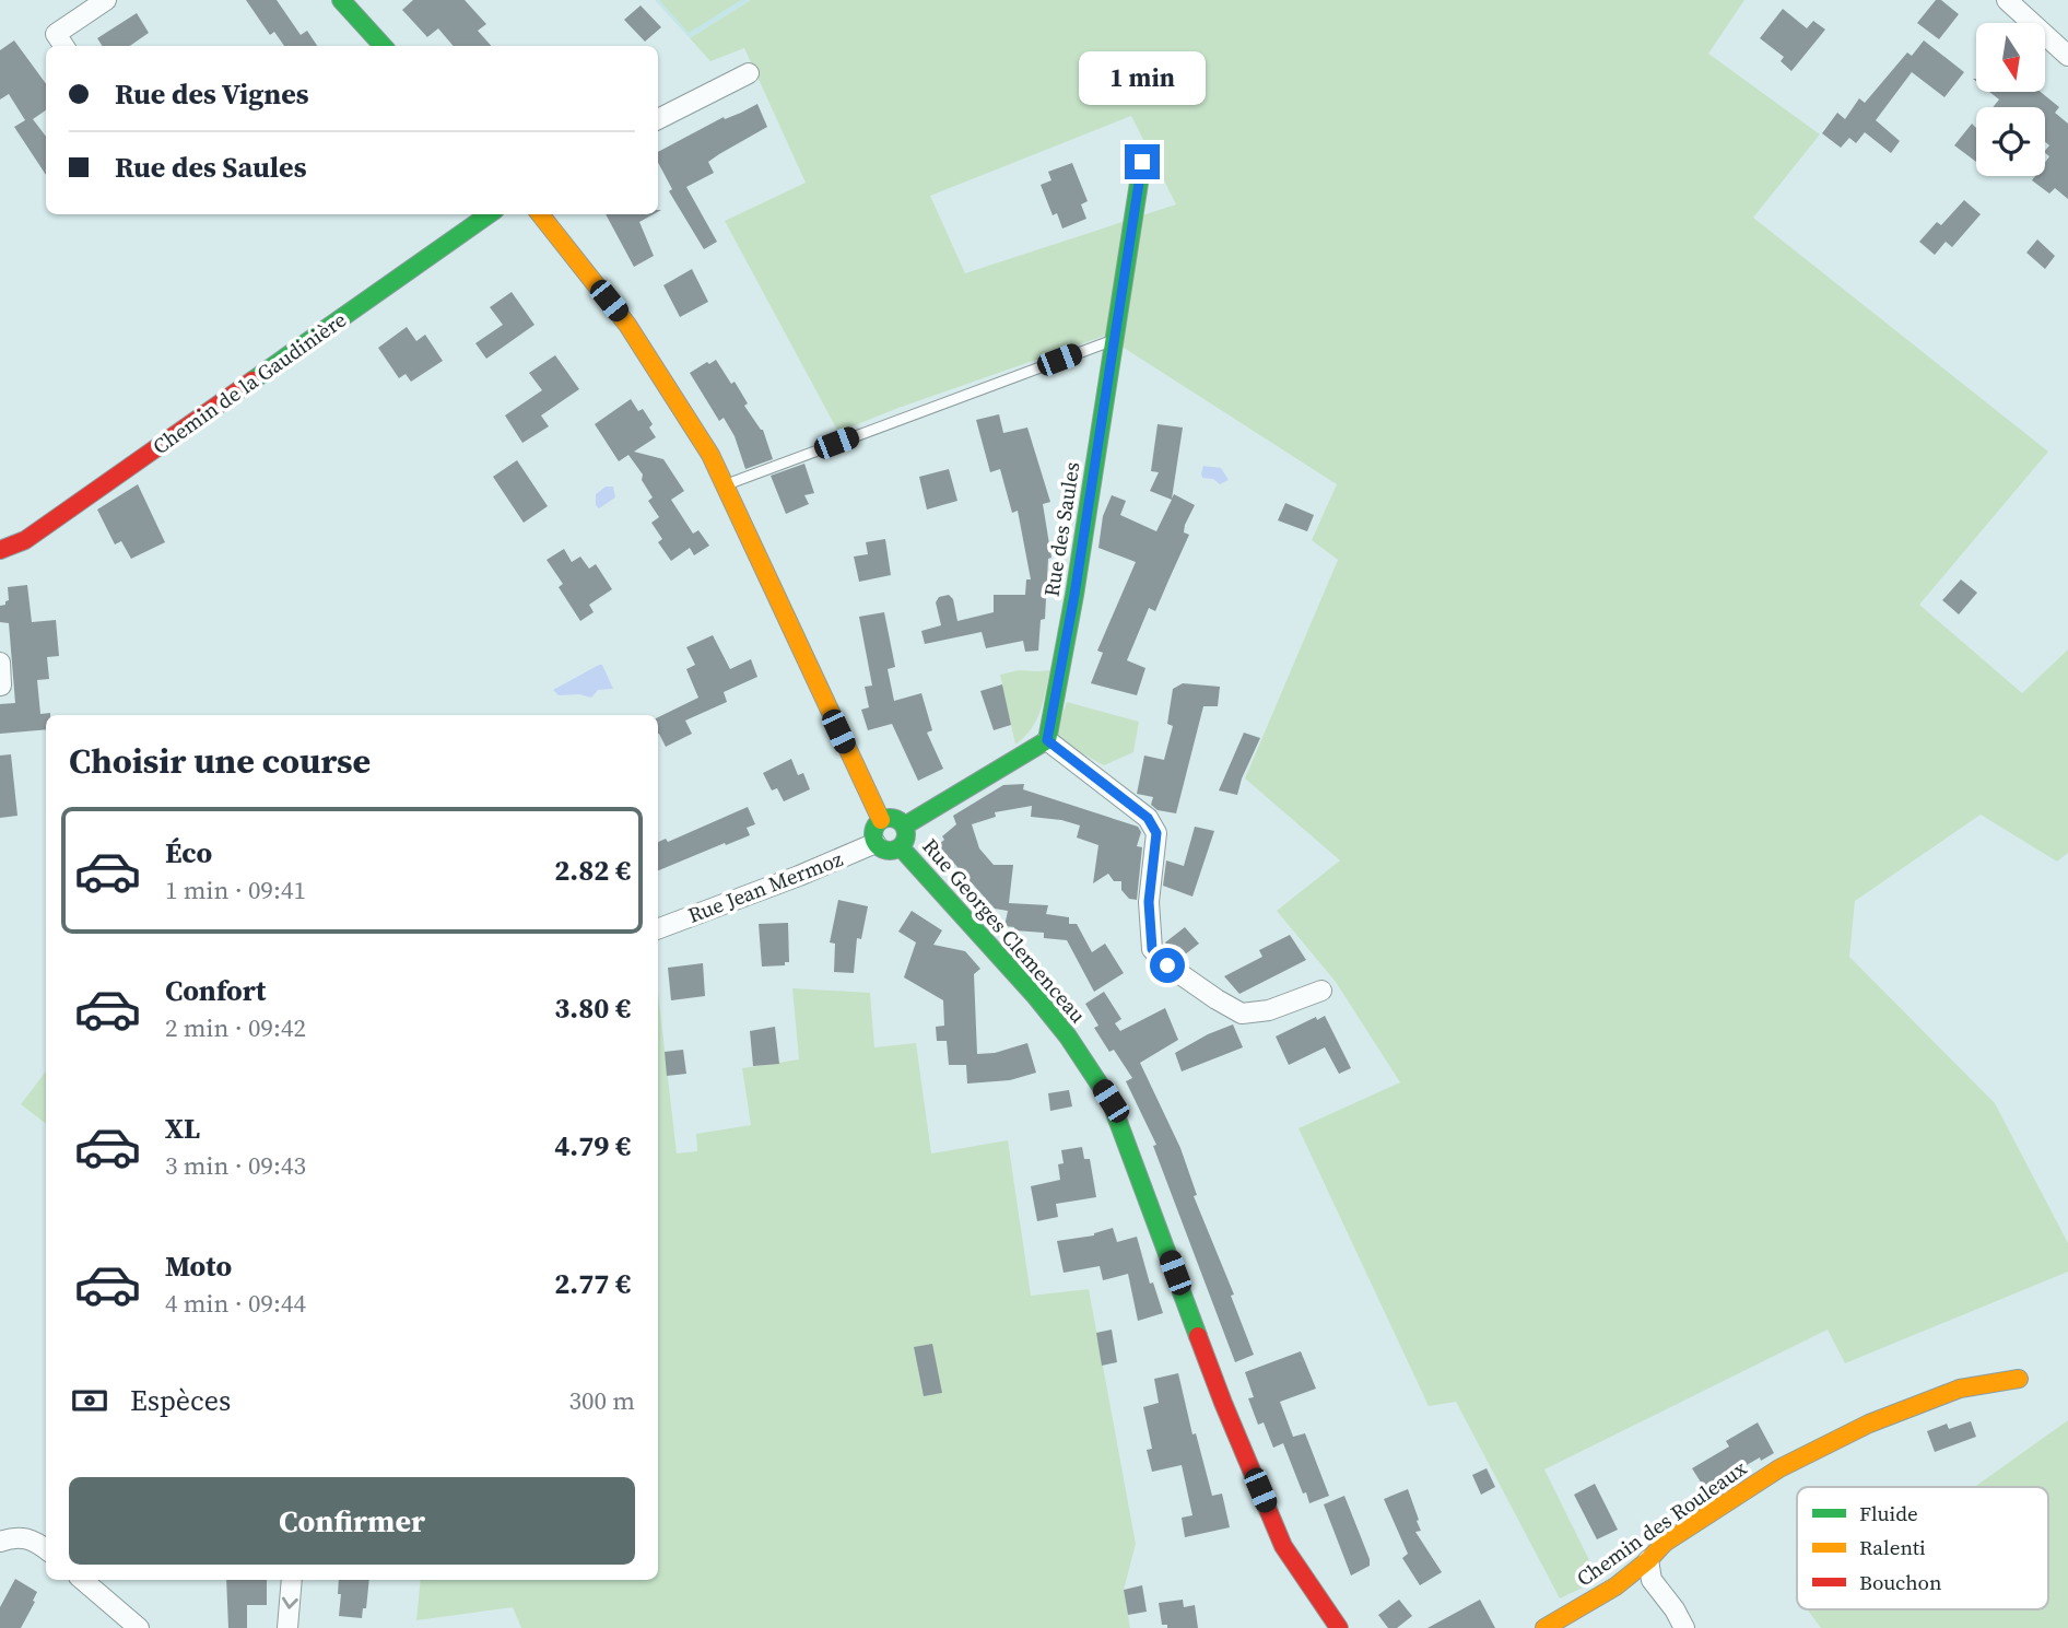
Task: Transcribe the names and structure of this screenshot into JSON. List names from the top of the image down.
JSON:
{
  "streets": {
    "street": [
      "Chemin de la Gaudinière",
      "Rue des Saules",
      "Rue Jean Mermoz",
      "Rue Georges Clemenceau",
      "Chemin des Rouleaux"
    ]
  },
  "crossings": [
    ["Rue Jean Mermoz", "Rue Georges Clemenceau"]
  ],
  "legend": ["Fluide", "Ralenti", "Bouchon"],
  "north": "bottom",
  "page": {
    "banner": ["Rue des Vignes", "Rue des Saules"],
    "bubble": "1 min",
    "heading": "Choisir une course",
    "list": [
      {
        "name": "Éco",
        "note": "1 min · 09:41",
        "value": "2.82 €"
      },
      {
        "name": "Confort",
        "note": "2 min · 09:42",
        "value": "3.80 €"
      },
      {
        "name": "XL",
        "note": "3 min · 09:43",
        "value": "4.79 €"
      },
      {
        "name": "Moto",
        "note": "4 min · 09:44",
        "value": "2.77 €"
      }
    ],
    "pay": ["Espèces", "300 m"],
    "buttons": "Confirmer"
  }
}
